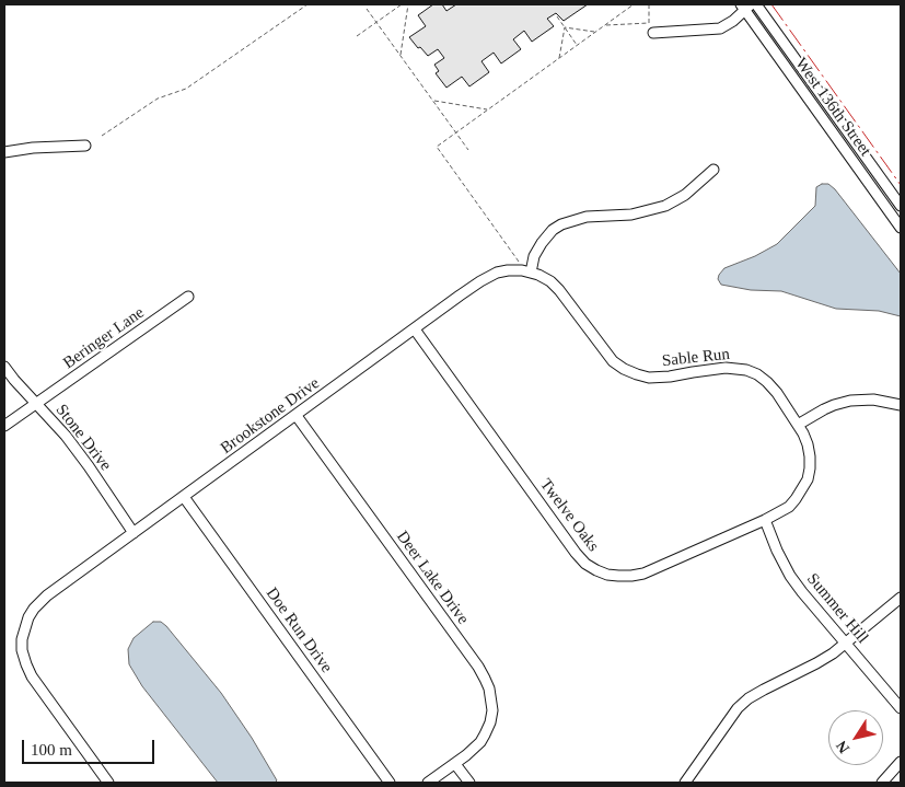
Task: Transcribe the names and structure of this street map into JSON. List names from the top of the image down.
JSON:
{
  "streets": {
    "street": [
      "West 136th Street",
      "Beringer Lane",
      "Sable Run",
      "Brookstone Drive",
      "Stone Drive",
      "Twelve Oaks",
      "Deer Lake Drive",
      "Summer Hill",
      "Doe Run Drive"
    ]
  },
  "crossings": [
    ["Beringer Lane", "Stone Drive"],
    ["Sable Run", "Brookstone Drive"],
    ["Sable Run", "Twelve Oaks"],
    ["Sable Run", "Summer Hill"],
    ["Brookstone Drive", "Stone Drive"],
    ["Brookstone Drive", "Twelve Oaks"],
    ["Brookstone Drive", "Deer Lake Drive"],
    ["Brookstone Drive", "Doe Run Drive"],
    ["Twelve Oaks", "Summer Hill"]
  ],
  "scale_bar": "100 m",
  "north": "bottom left"
}
